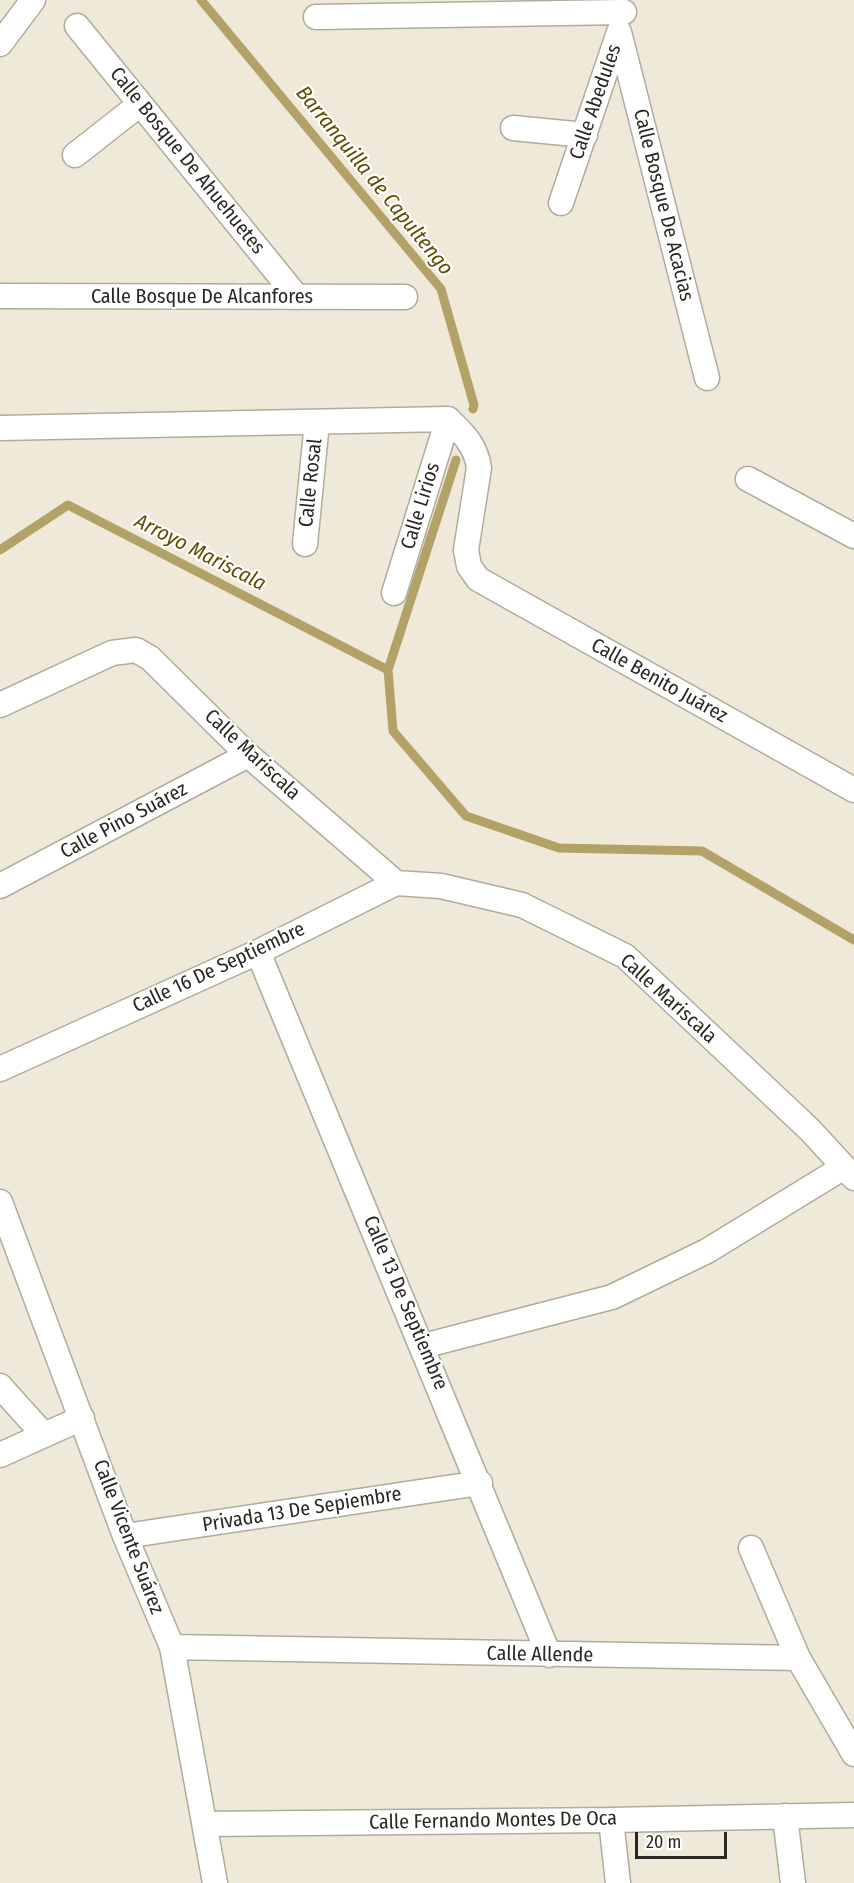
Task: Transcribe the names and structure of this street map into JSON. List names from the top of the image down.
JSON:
{
  "streets": {
    "street": [
      "Calle Abedules",
      "Calle Bosque De Ahuehuetes",
      "Calle Bosque De Acacias",
      "Calle Bosque De Alcanfores",
      "Calle Rosal",
      "Calle Lirios",
      "Calle Benito Juárez",
      "Calle Mariscala",
      "Calle Pino Suárez",
      "Calle 16 De Septiembre",
      "Calle 13 De Septiembre",
      "Privada 13 De Sepiembre",
      "Calle Vicente Suárez",
      "Calle Allende",
      "Calle Fernando Montes De Oca"
    ]
  },
  "crossings": [
    ["Calle Abedules", "Calle Bosque De Acacias"],
    ["Calle Bosque De Ahuehuetes", "Calle Bosque De Alcanfores"],
    ["Calle Lirios", "Calle Benito Juárez"],
    ["Calle Mariscala", "Calle Pino Suárez"],
    ["Calle Mariscala", "Calle 16 De Septiembre"],
    ["Calle 16 De Septiembre", "Calle 13 De Septiembre"],
    ["Calle 13 De Septiembre", "Privada 13 De Sepiembre"],
    ["Calle 13 De Septiembre", "Calle Allende"],
    ["Privada 13 De Sepiembre", "Calle Vicente Suárez"],
    ["Calle Vicente Suárez", "Calle Allende"],
    ["Calle Vicente Suárez", "Calle Fernando Montes De Oca"]
  ],
  "water": ["Barranquilla de Capultengo", "Arroyo Mariscala"],
  "scale_bar": "20 m"
}
